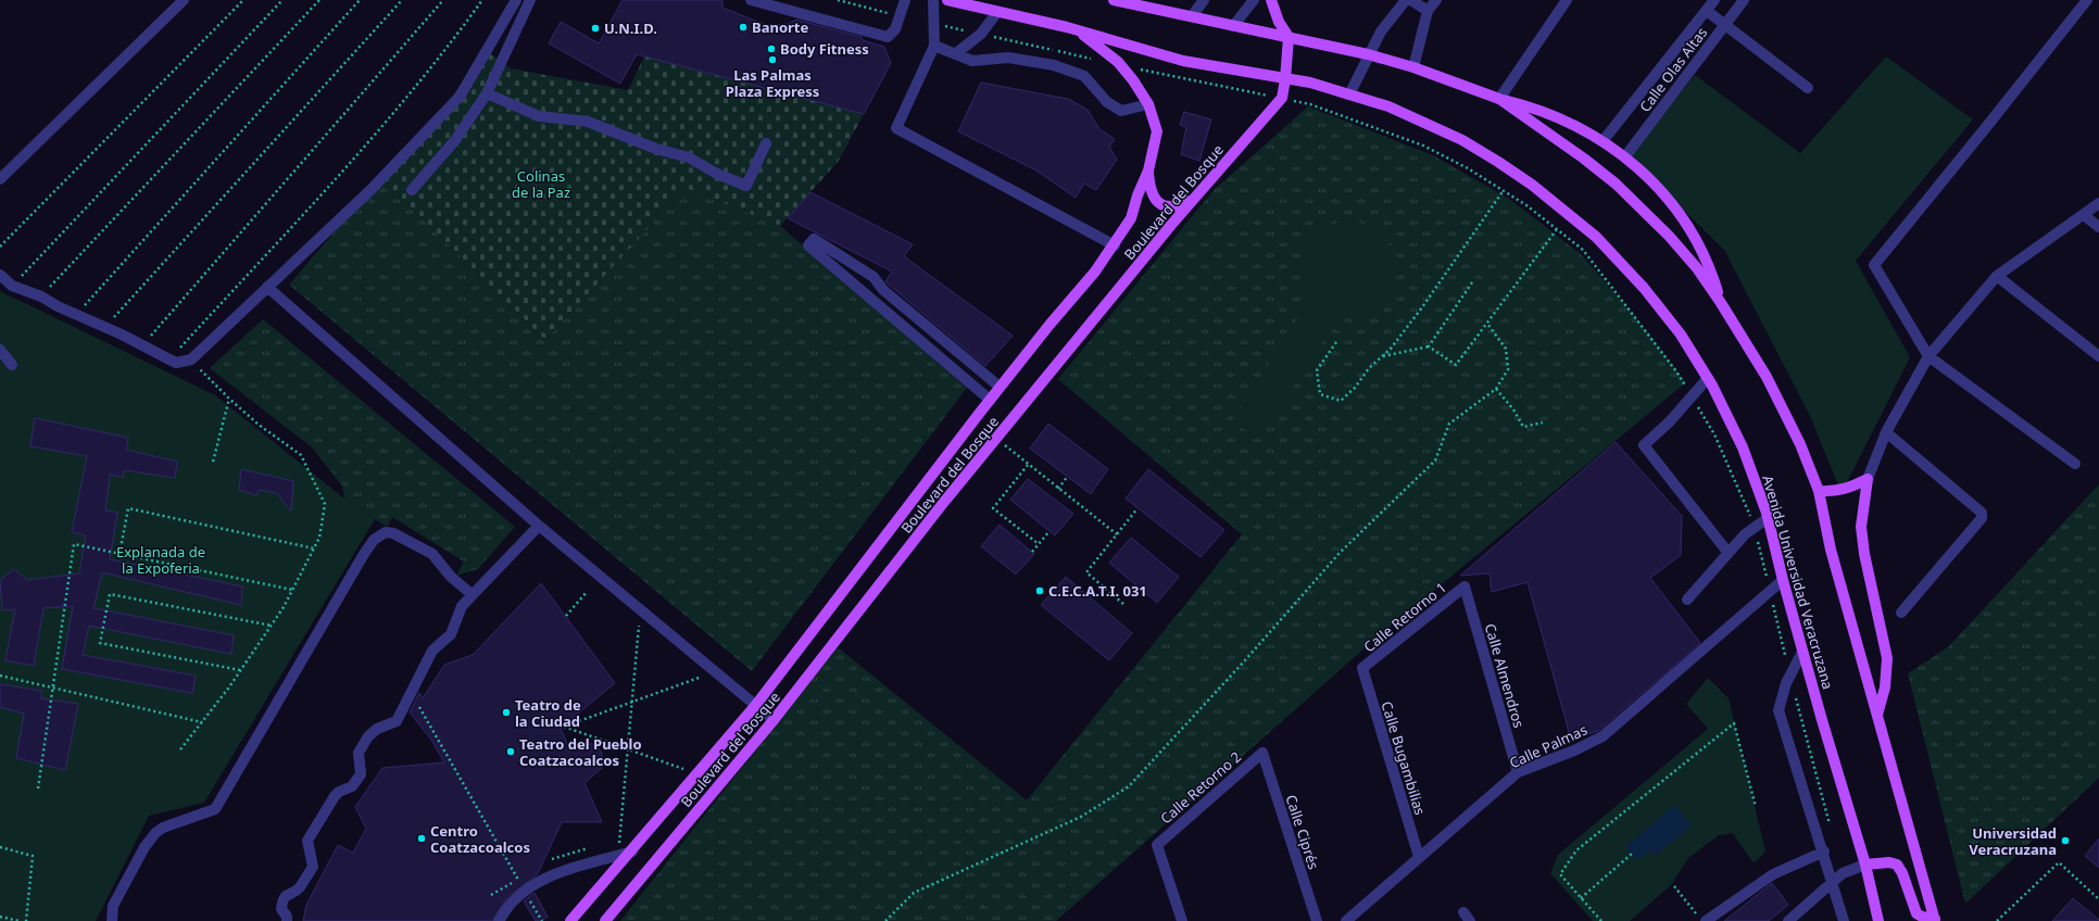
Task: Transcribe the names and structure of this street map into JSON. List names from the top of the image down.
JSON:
{
  "streets": {
    "main road": ["Boulevard del Bosque", "Avenida Universidad Veracruzana"],
    "street": [
      "Calle Olas Altas",
      "Calle Retorno 1",
      "Calle Almendros",
      "Calle Palmas",
      "Calle Bugambilias",
      "Calle Retorno 2",
      "Calle Ciprés"
    ]
  },
  "crossings": [
    ["Boulevard del Bosque", "Avenida Universidad Veracruzana"],
    ["Avenida Universidad Veracruzana", "Calle Palmas"],
    ["Calle Retorno 1", "Calle Almendros"],
    ["Calle Retorno 1", "Calle Bugambilias"],
    ["Calle Almendros", "Calle Palmas"],
    ["Calle Palmas", "Calle Bugambilias"],
    ["Calle Retorno 2", "Calle Ciprés"]
  ],
  "parks": ["Colinas de la Paz", "Explanada de la Expoferia"],
  "places": [
    "Banorte",
    "U.N.I.D.",
    "Body Fitness",
    "Las Palmas Plaza Express",
    "C.E.C.A.T.I. 031",
    "Teatro de la Ciudad",
    "Teatro del Pueblo Coatzacoalcos",
    "Centro Coatzacoalcos",
    "Universidad Veracruzana"
  ]
}
